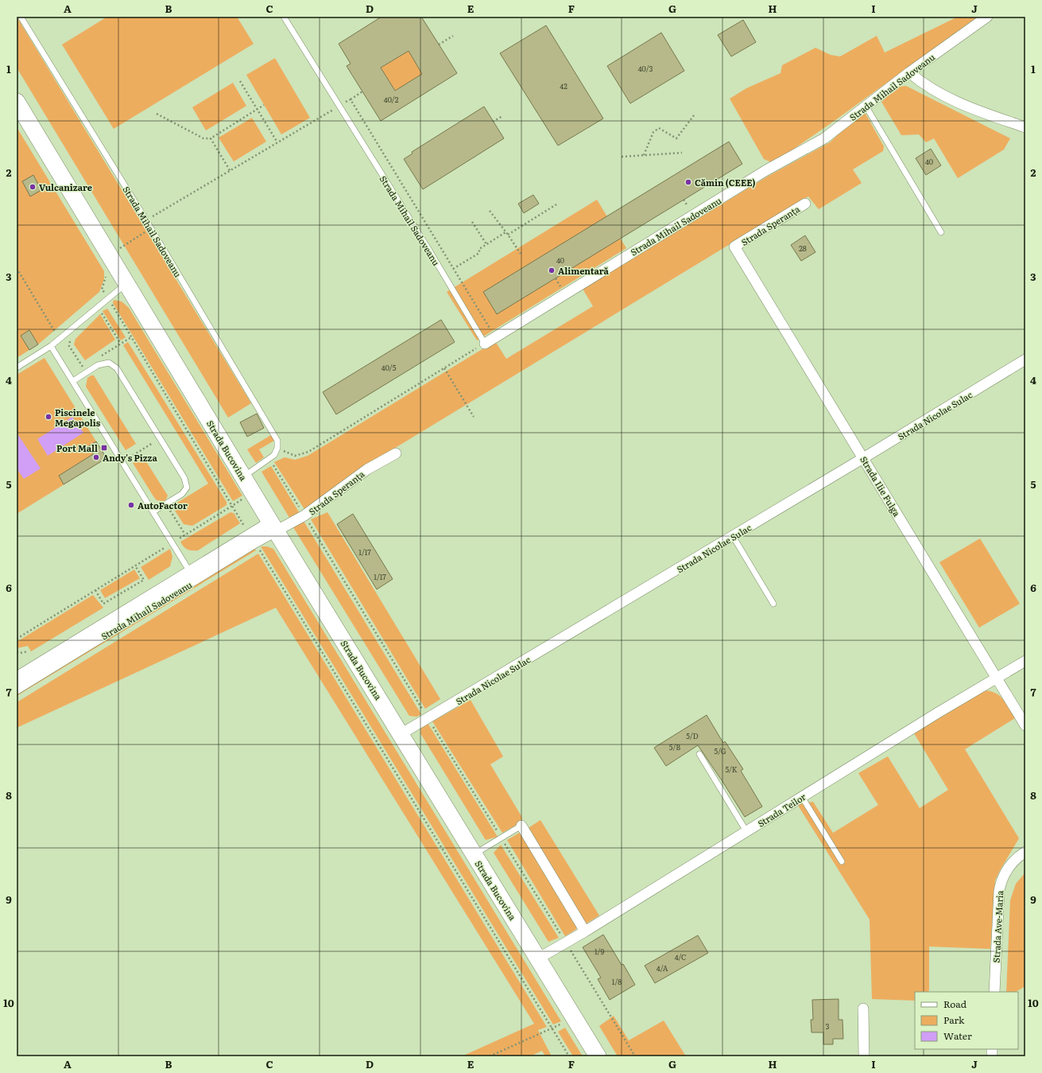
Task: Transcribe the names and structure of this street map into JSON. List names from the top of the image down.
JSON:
{
  "streets": {
    "main road": ["Strada Bucovina"],
    "street": [
      "Strada Mihail Sadoveanu",
      "Strada Speranța",
      "Strada Nicolae Sulac",
      "Strada Ilie Fulga",
      "Strada Teilor",
      "Strada Ave-Maria"
    ]
  },
  "crossings": [
    ["Strada Mihail Sadoveanu", "Strada Speranța"],
    ["Strada Mihail Sadoveanu", "Strada Bucovina"],
    ["Strada Speranța", "Strada Bucovina"],
    ["Strada Speranța", "Strada Ilie Fulga"],
    ["Strada Nicolae Sulac", "Strada Bucovina"],
    ["Strada Nicolae Sulac", "Strada Ilie Fulga"],
    ["Strada Bucovina", "Strada Teilor"],
    ["Strada Ilie Fulga", "Strada Teilor"]
  ],
  "places": {
    "other": [
      "Cămin (CEEE)",
      "Vulcanizare",
      "Alimentară",
      "Piscinele Megapolis",
      "Andy's Pizza",
      "AutoFactor"
    ],
    "transit": ["Port Mall"]
  },
  "house_numbers": [
    "40/3",
    "42",
    "40/2",
    "40",
    "28",
    "40",
    "40/5",
    "1/17",
    "1/17",
    "5/D",
    "5/B",
    "5/G",
    "5/K",
    "1/9",
    "4/C",
    "4/A",
    "1/8",
    "3"
  ],
  "legend": ["Road", "Park", "Water"],
  "grid": {
    "columns": [
      "A",
      "B",
      "C",
      "D",
      "E",
      "F",
      "G",
      "H",
      "I",
      "J"
    ],
    "rows": [
      "1",
      "2",
      "3",
      "4",
      "5",
      "6",
      "7",
      "8",
      "9",
      "10"
    ]
  }
}
